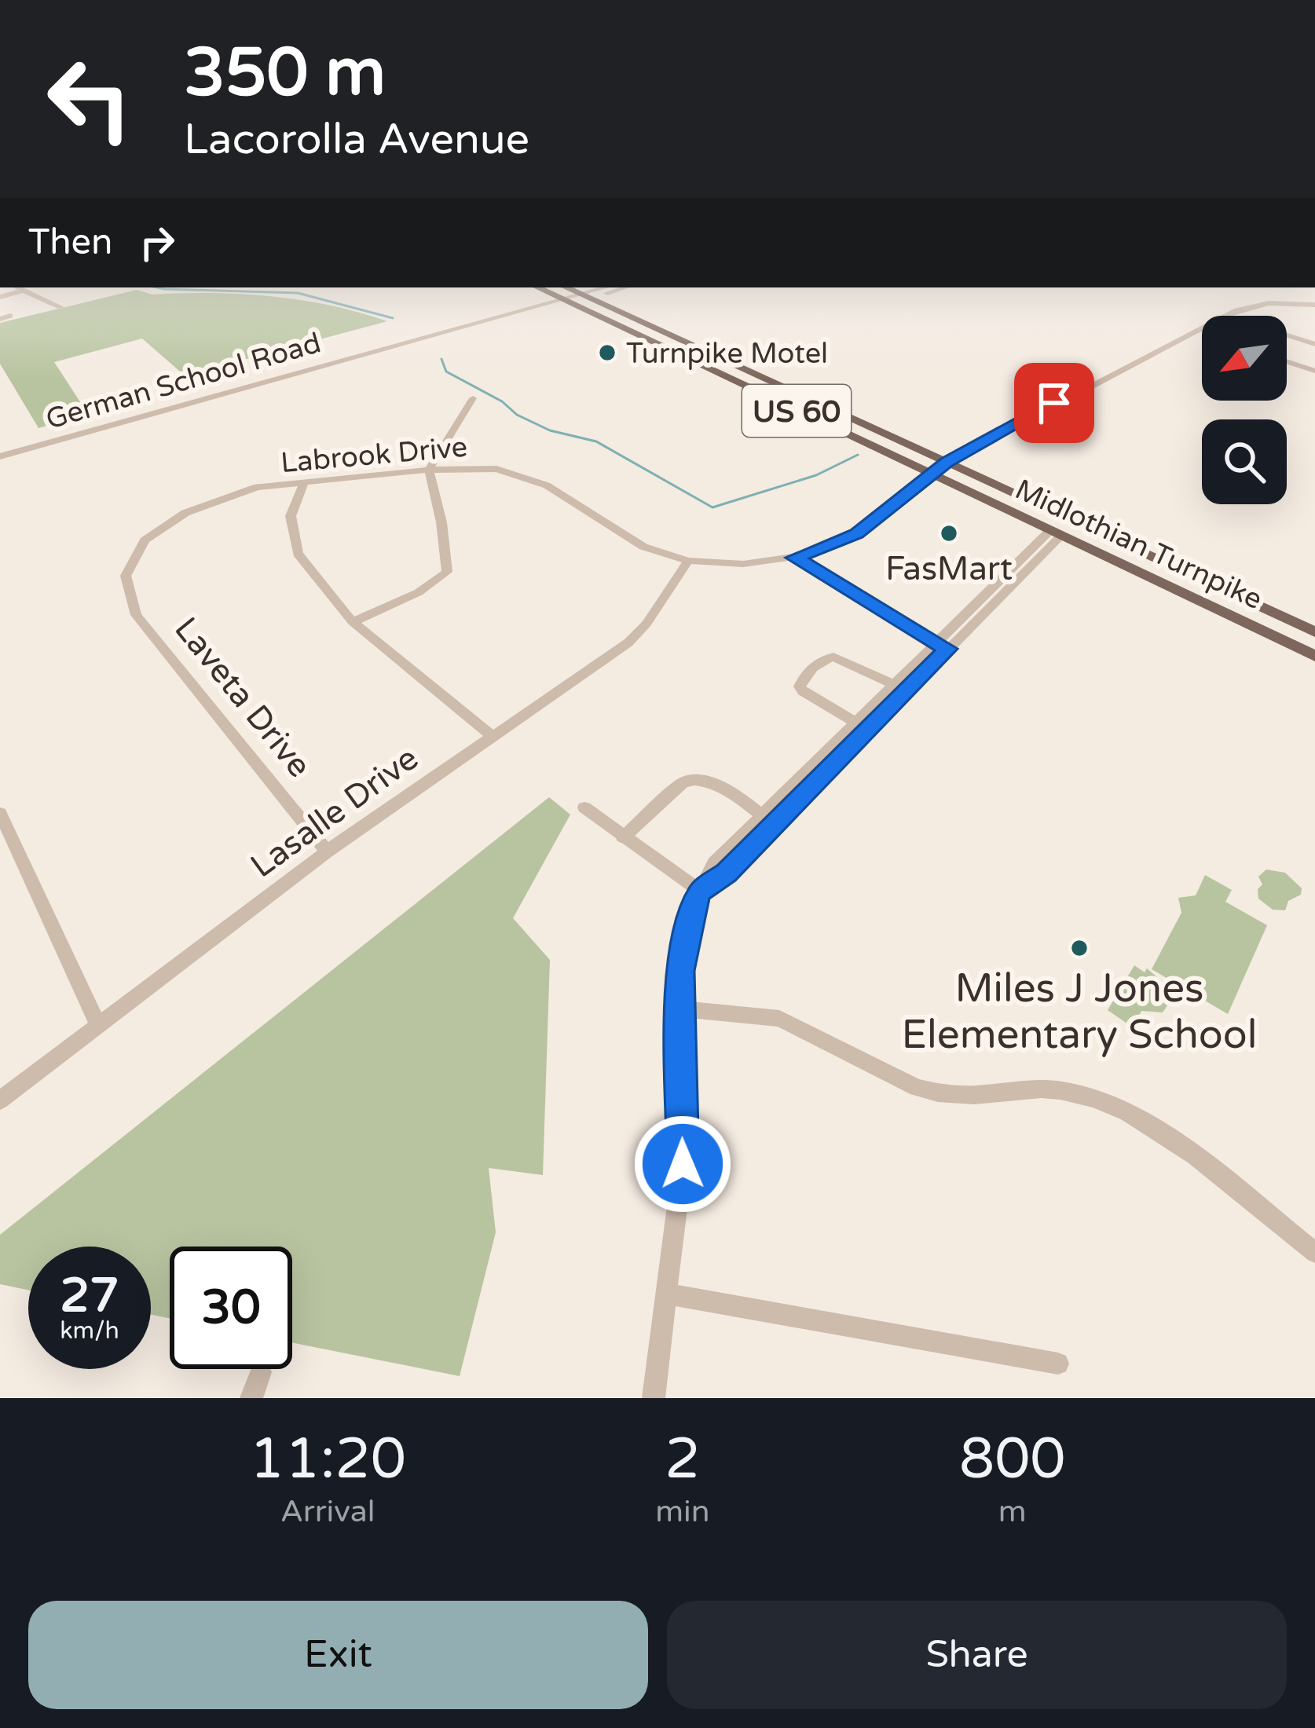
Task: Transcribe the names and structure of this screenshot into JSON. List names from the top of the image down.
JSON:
{
  "streets": {
    "main road": ["US 60", "Midlothian Turnpike"],
    "street": [
      "German School Road",
      "Labrook Drive",
      "Laveta Drive",
      "Lasalle Drive"
    ]
  },
  "crossings": [
    ["German School Road", "Midlothian Turnpike"],
    ["Labrook Drive", "Midlothian Turnpike"],
    ["Labrook Drive", "Laveta Drive"],
    ["Labrook Drive", "Lasalle Drive"],
    ["Laveta Drive", "Lasalle Drive"]
  ],
  "places": ["Turnpike Motel", "FasMart", "Miles J Jones Elementary School"],
  "north": "bottom left",
  "page": {
    "turn": ["350 m", "Lacorolla Avenue"],
    "then": "Then",
    "speed": "27 km/h",
    "limit": "30",
    "eta": [
      "11:20",
      "Arrival",
      "2",
      "min",
      "800",
      "m"
    ],
    "buttons": ["Exit", "Share"]
  }
}
